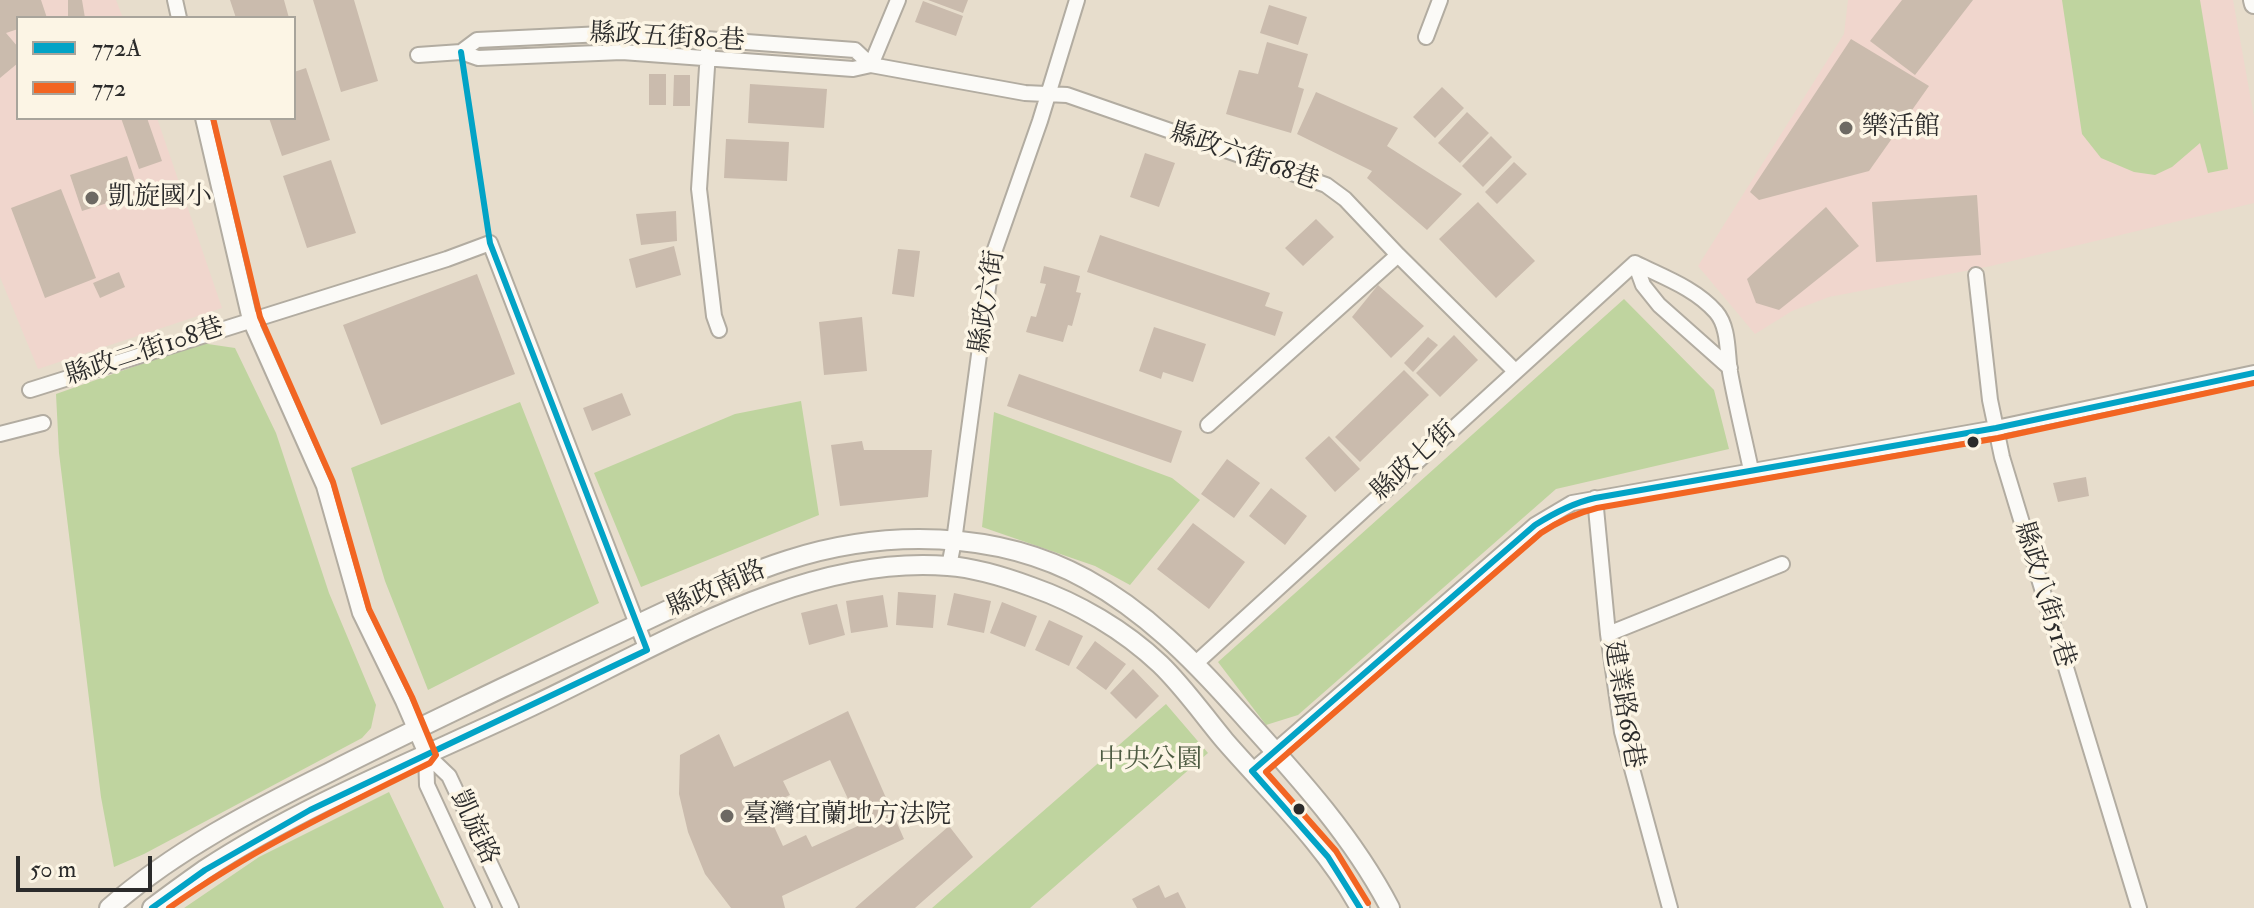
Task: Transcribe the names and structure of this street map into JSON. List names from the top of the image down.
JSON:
{
  "streets": {
    "street": [
      "縣政五街80巷",
      "縣政六街68巷",
      "縣政六街",
      "縣政二街108巷",
      "縣政七街",
      "縣政南路",
      "縣政八街51巷",
      "建業路68巷",
      "凱旋路"
    ]
  },
  "crossings": [
    ["縣政五街80巷", "縣政六街68巷"],
    ["縣政五街80巷", "縣政六街"],
    ["縣政六街68巷", "縣政六街"],
    ["縣政六街68巷", "縣政七街"],
    ["縣政六街", "縣政南路"],
    ["縣政二街108巷", "縣政南路"],
    ["縣政二街108巷", "凱旋路"],
    ["縣政七街", "縣政南路"],
    ["縣政南路", "凱旋路"]
  ],
  "parks": ["中央公園"],
  "places": ["樂活館", "凱旋國小", "臺灣宜蘭地方法院"],
  "lines": ["transit line 772A", "transit line 772"],
  "legend": ["772A", "772"],
  "scale_bar": "50 m"
}
